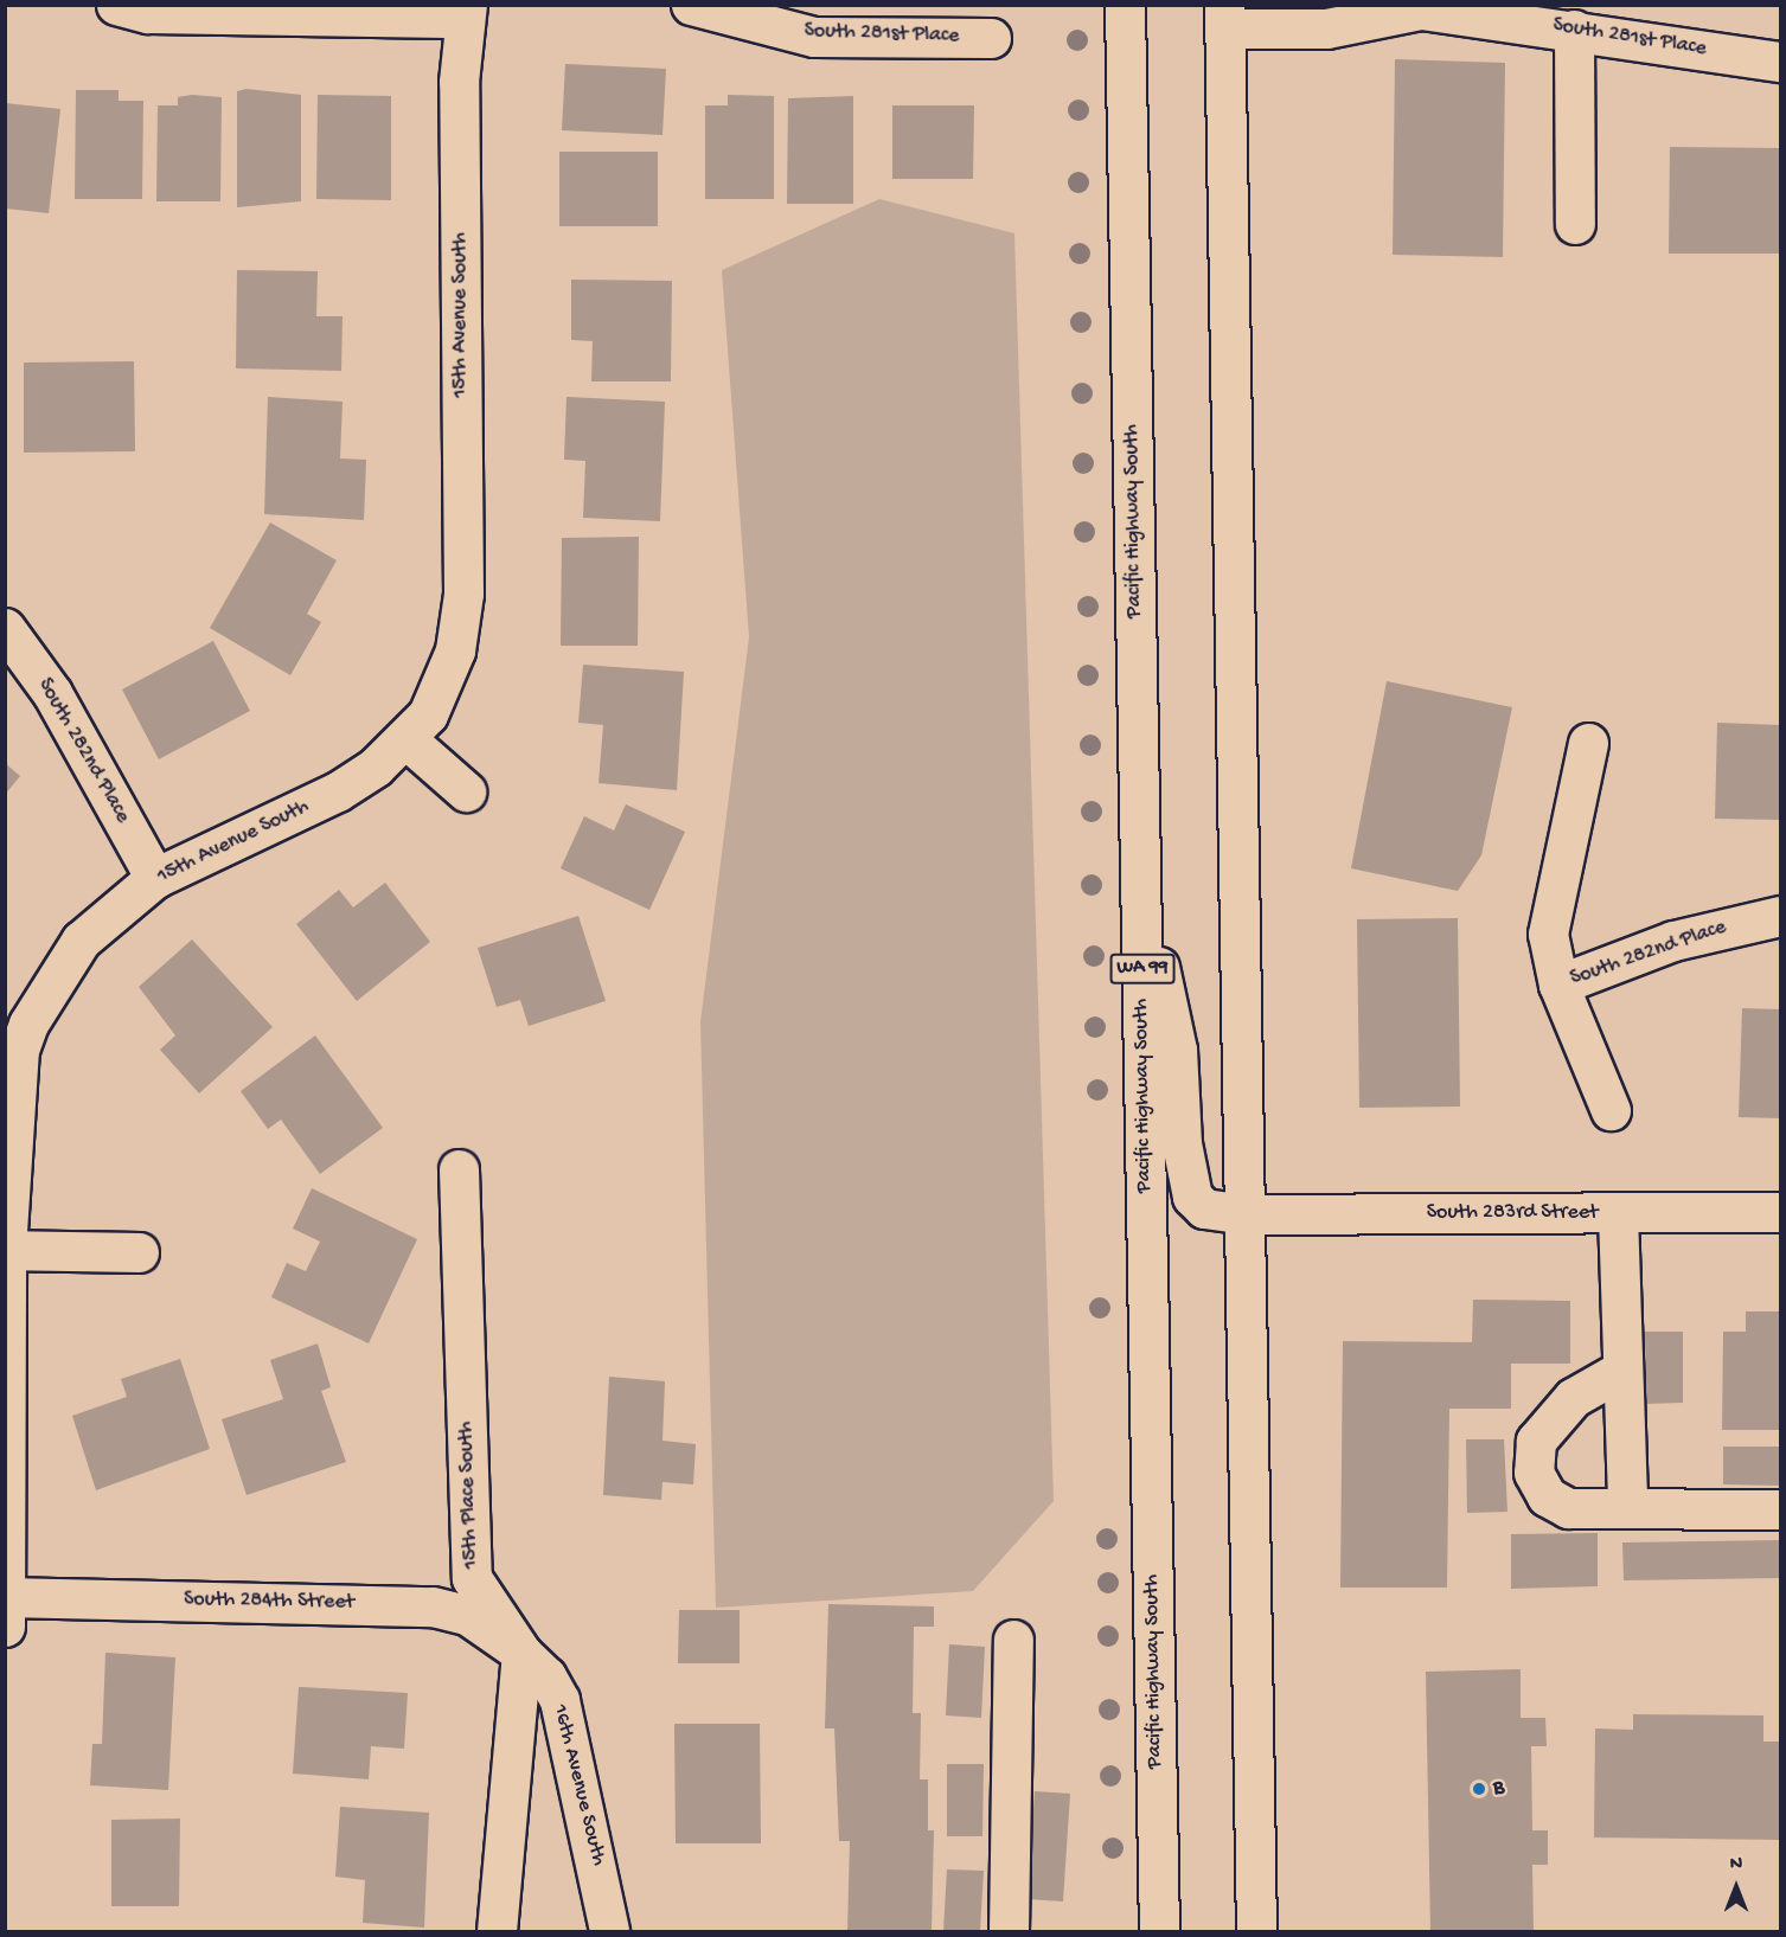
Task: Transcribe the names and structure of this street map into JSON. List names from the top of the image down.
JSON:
{
  "streets": {
    "street": [
      "South 281st Place",
      "15th Avenue South",
      "Pacific Highway South",
      "South 282nd Place",
      "WA 99",
      "South 283rd Street",
      "15th Place South",
      "South 284th Street",
      "16th Avenue South"
    ]
  },
  "crossings": [
    ["15th Avenue South", "South 282nd Place"],
    ["15th Avenue South", "South 284th Street"],
    ["Pacific Highway South", "South 283rd Street"],
    ["15th Place South", "South 284th Street"],
    ["15th Place South", "16th Avenue South"],
    ["South 284th Street", "16th Avenue South"]
  ],
  "places": ["B"],
  "north": "top"
}
